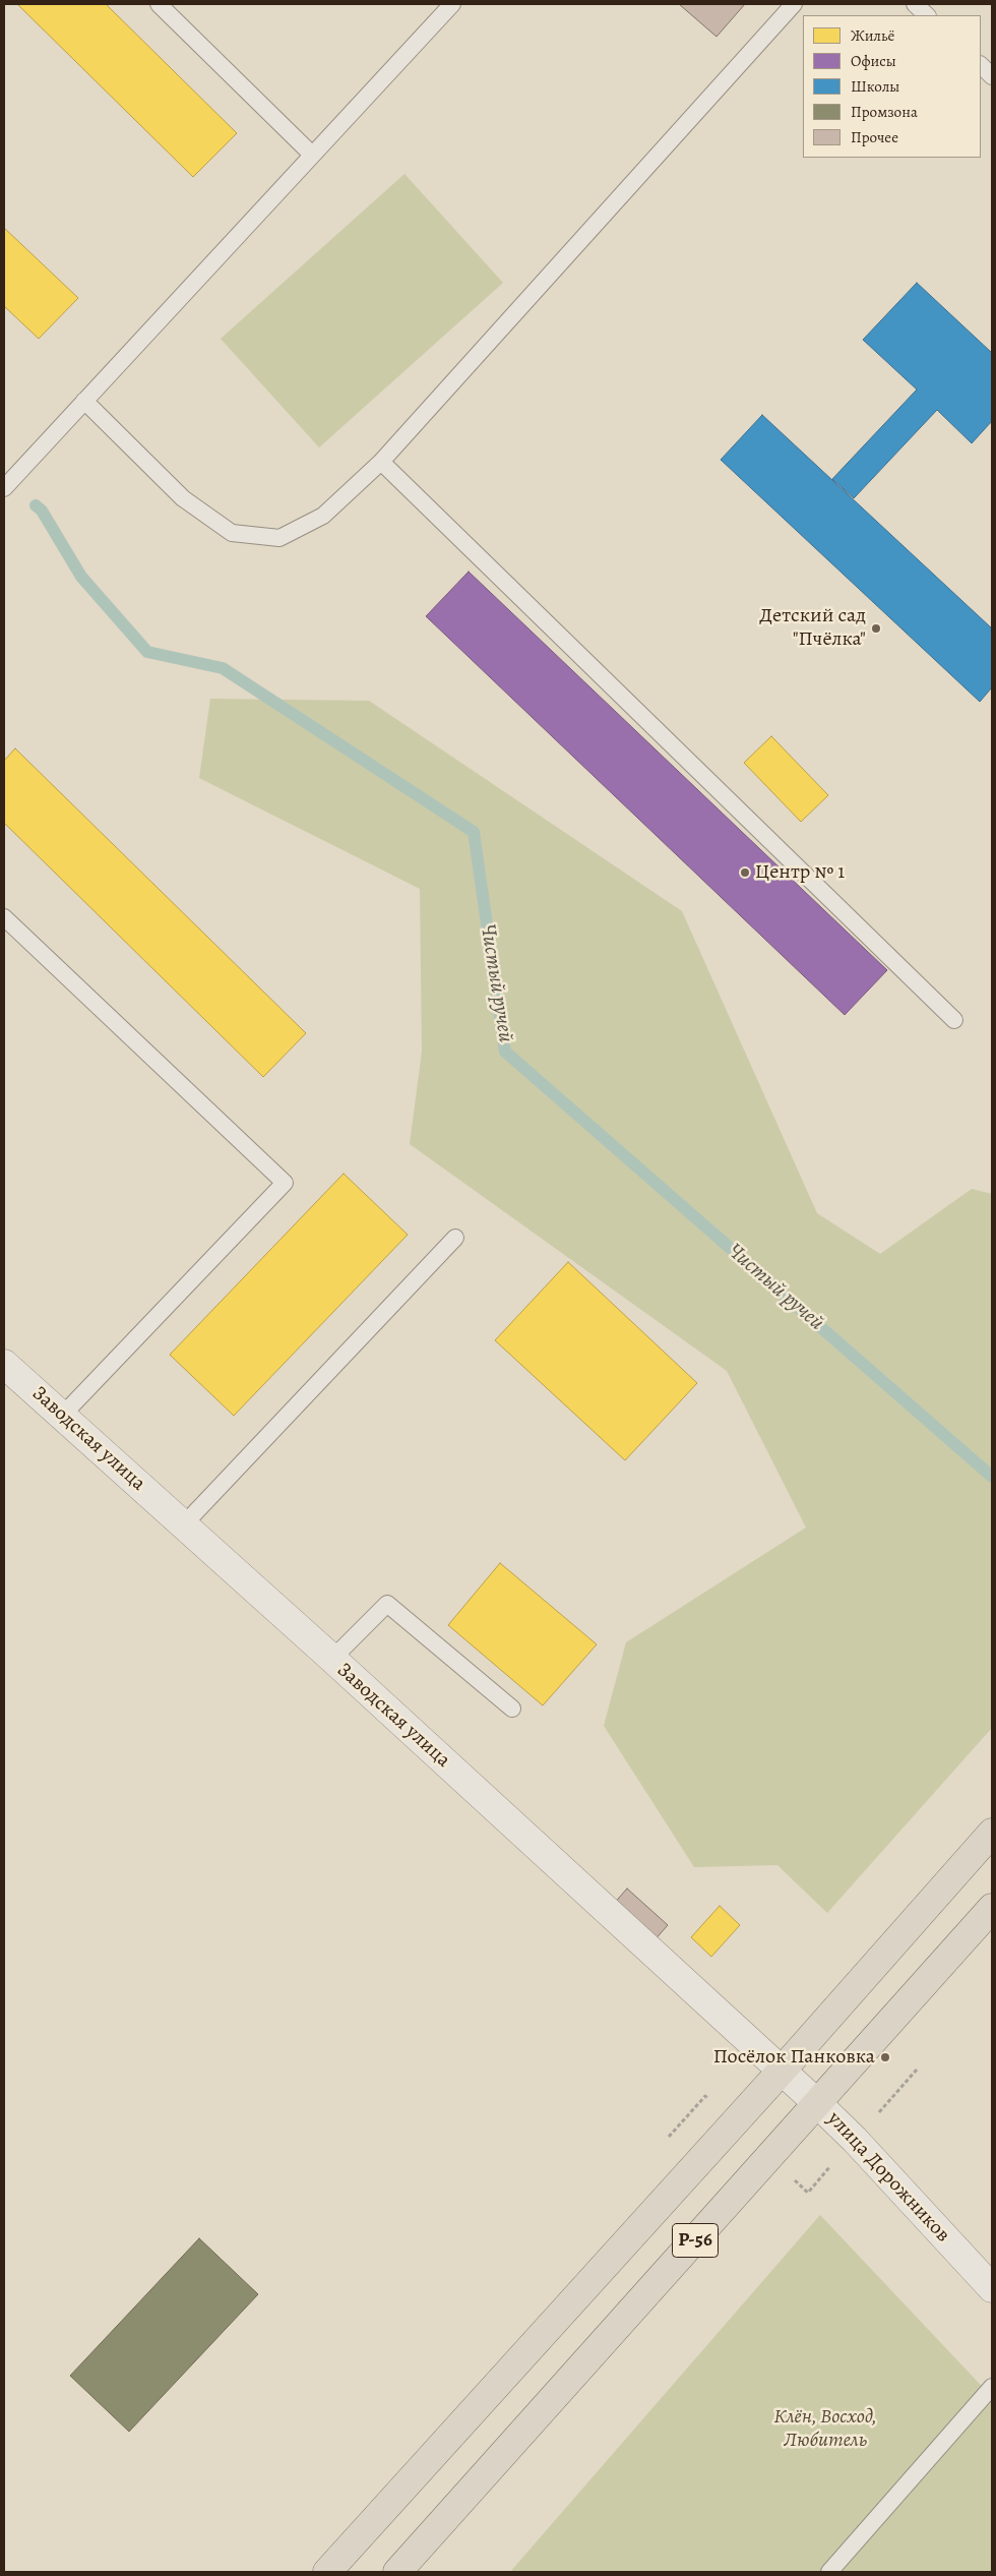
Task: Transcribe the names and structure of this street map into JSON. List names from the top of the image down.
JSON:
{
  "streets": {
    "main road": ["Р-56"],
    "street": ["Заводская улица", "улица Дорожников"]
  },
  "crossings": [
    ["Заводская улица", "улица Дорожников"],
    ["Заводская улица", "Р-56"],
    ["улица Дорожников", "Р-56"]
  ],
  "water": ["Чистый ручей"],
  "parks": ["Клён, Восход, Любитель"],
  "places": ["Детский сад \"Пчёлка\"", "Центр № 1", "Посёлок Панковка"],
  "legend": [
    "Жильё",
    "Офисы",
    "Школы",
    "Промзона",
    "Прочее"
  ]
}
